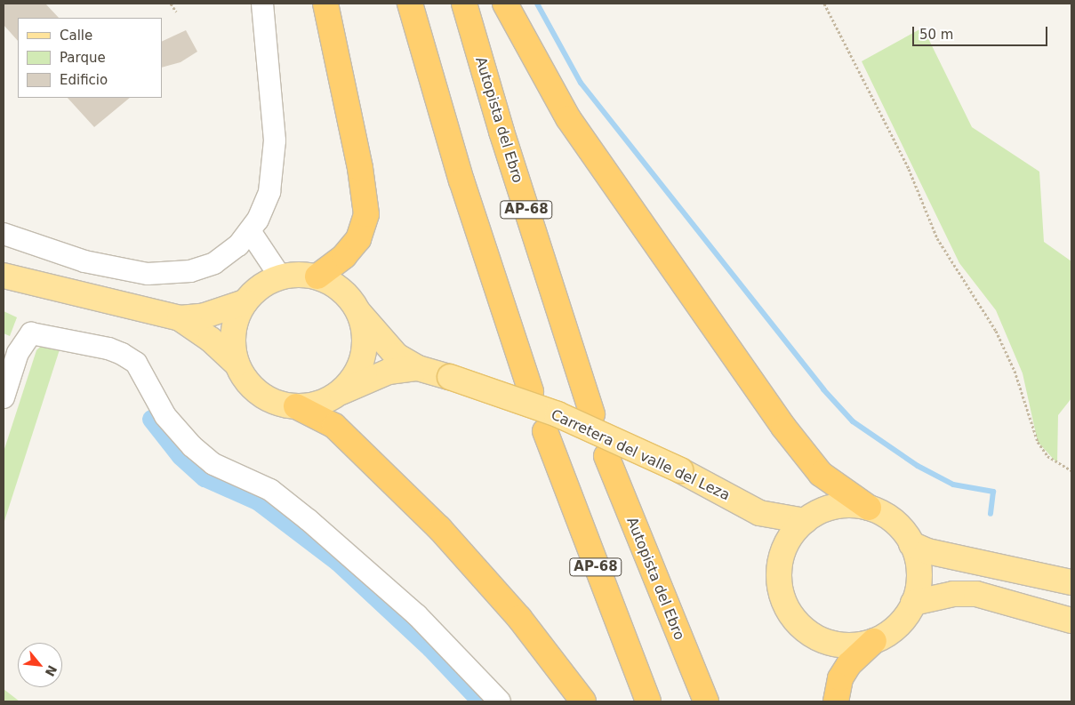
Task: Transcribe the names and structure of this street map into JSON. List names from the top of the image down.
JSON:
{
  "streets": {
    "highway": ["Autopista del Ebro", "AP-68"],
    "main road": ["Carretera del valle del Leza"]
  },
  "legend": ["Calle", "Parque", "Edificio"],
  "scale_bar": "50 m",
  "north": "bottom right"
}
